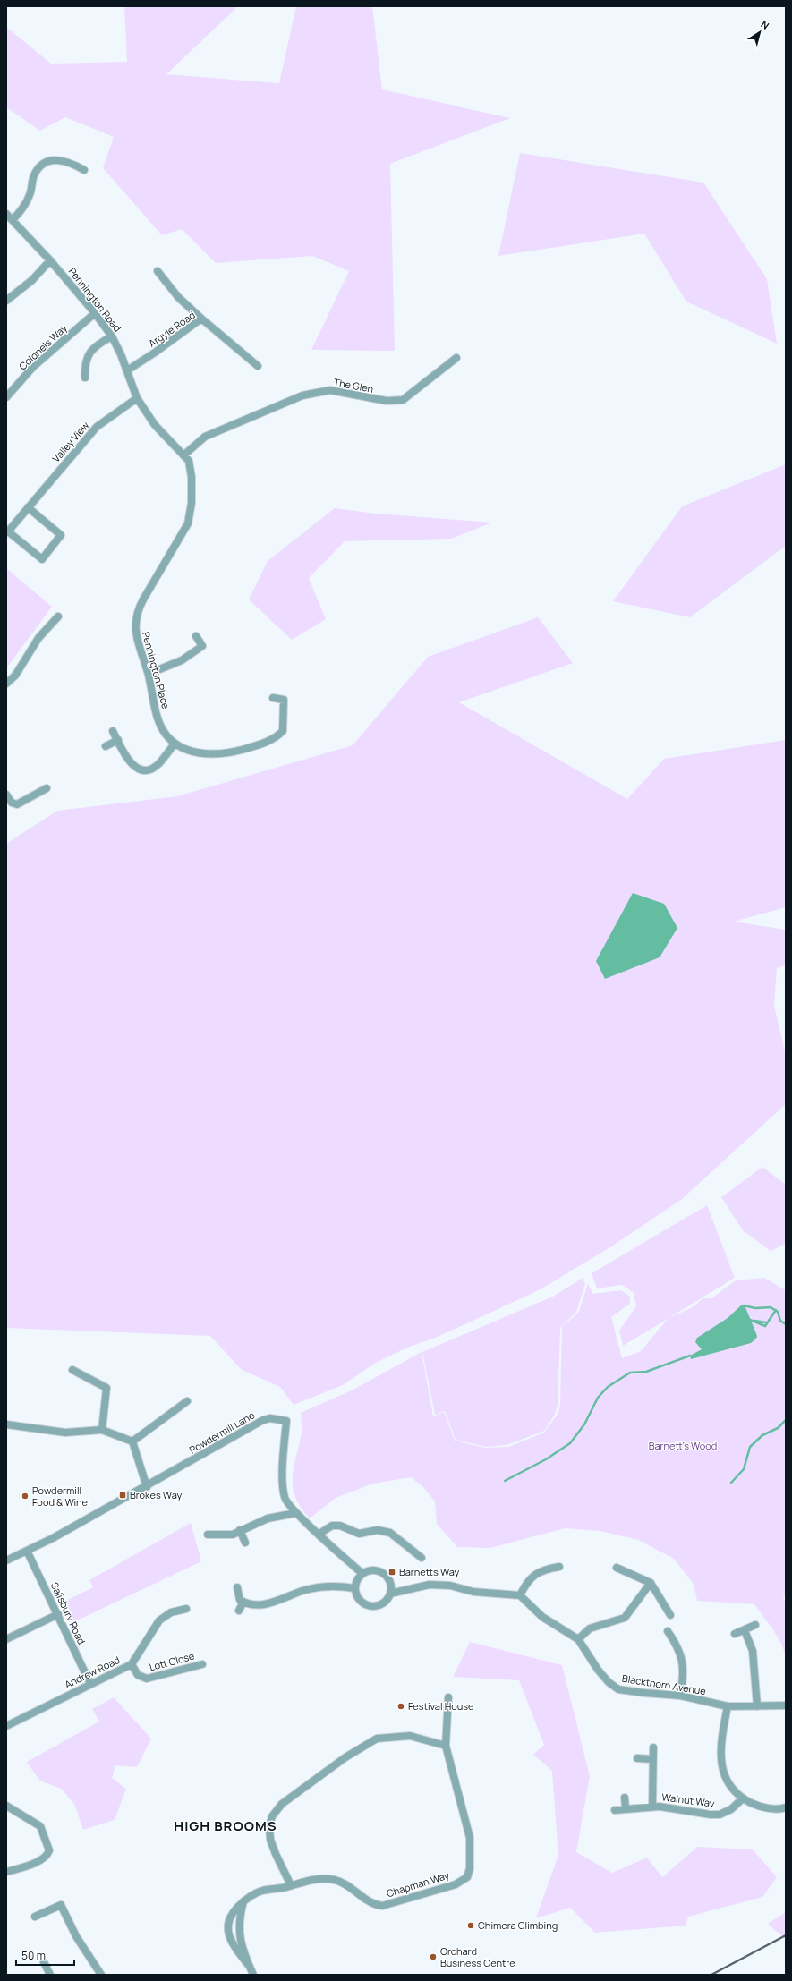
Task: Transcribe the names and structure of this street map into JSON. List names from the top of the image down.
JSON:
{
  "streets": {
    "street": [
      "Pennington Road",
      "Argyle Road",
      "Colonels Way",
      "The Glen",
      "Valley View",
      "Pennington Place",
      "Powdermill Lane",
      "Salisbury Road",
      "Lott Close",
      "Andrew Road",
      "Blackthorn Avenue",
      "Walnut Way",
      "Chapman Way"
    ]
  },
  "crossings": [
    ["Pennington Road", "Argyle Road"],
    ["Pennington Road", "Colonels Way"],
    ["Pennington Road", "The Glen"],
    ["Pennington Road", "Valley View"],
    ["Pennington Road", "Pennington Place"],
    ["Powdermill Lane", "Salisbury Road"],
    ["Salisbury Road", "Andrew Road"],
    ["Lott Close", "Andrew Road"]
  ],
  "districts": ["HIGH BROOMS"],
  "parks": ["Barnett's Wood"],
  "places": {
    "transit": ["Brokes Way", "Barnetts Way"],
    "other": [
      "Powdermill Food & Wine",
      "Festival House",
      "Chimera Climbing",
      "Orchard Business Centre"
    ]
  },
  "scale_bar": "50 m",
  "north": "top right"
}
